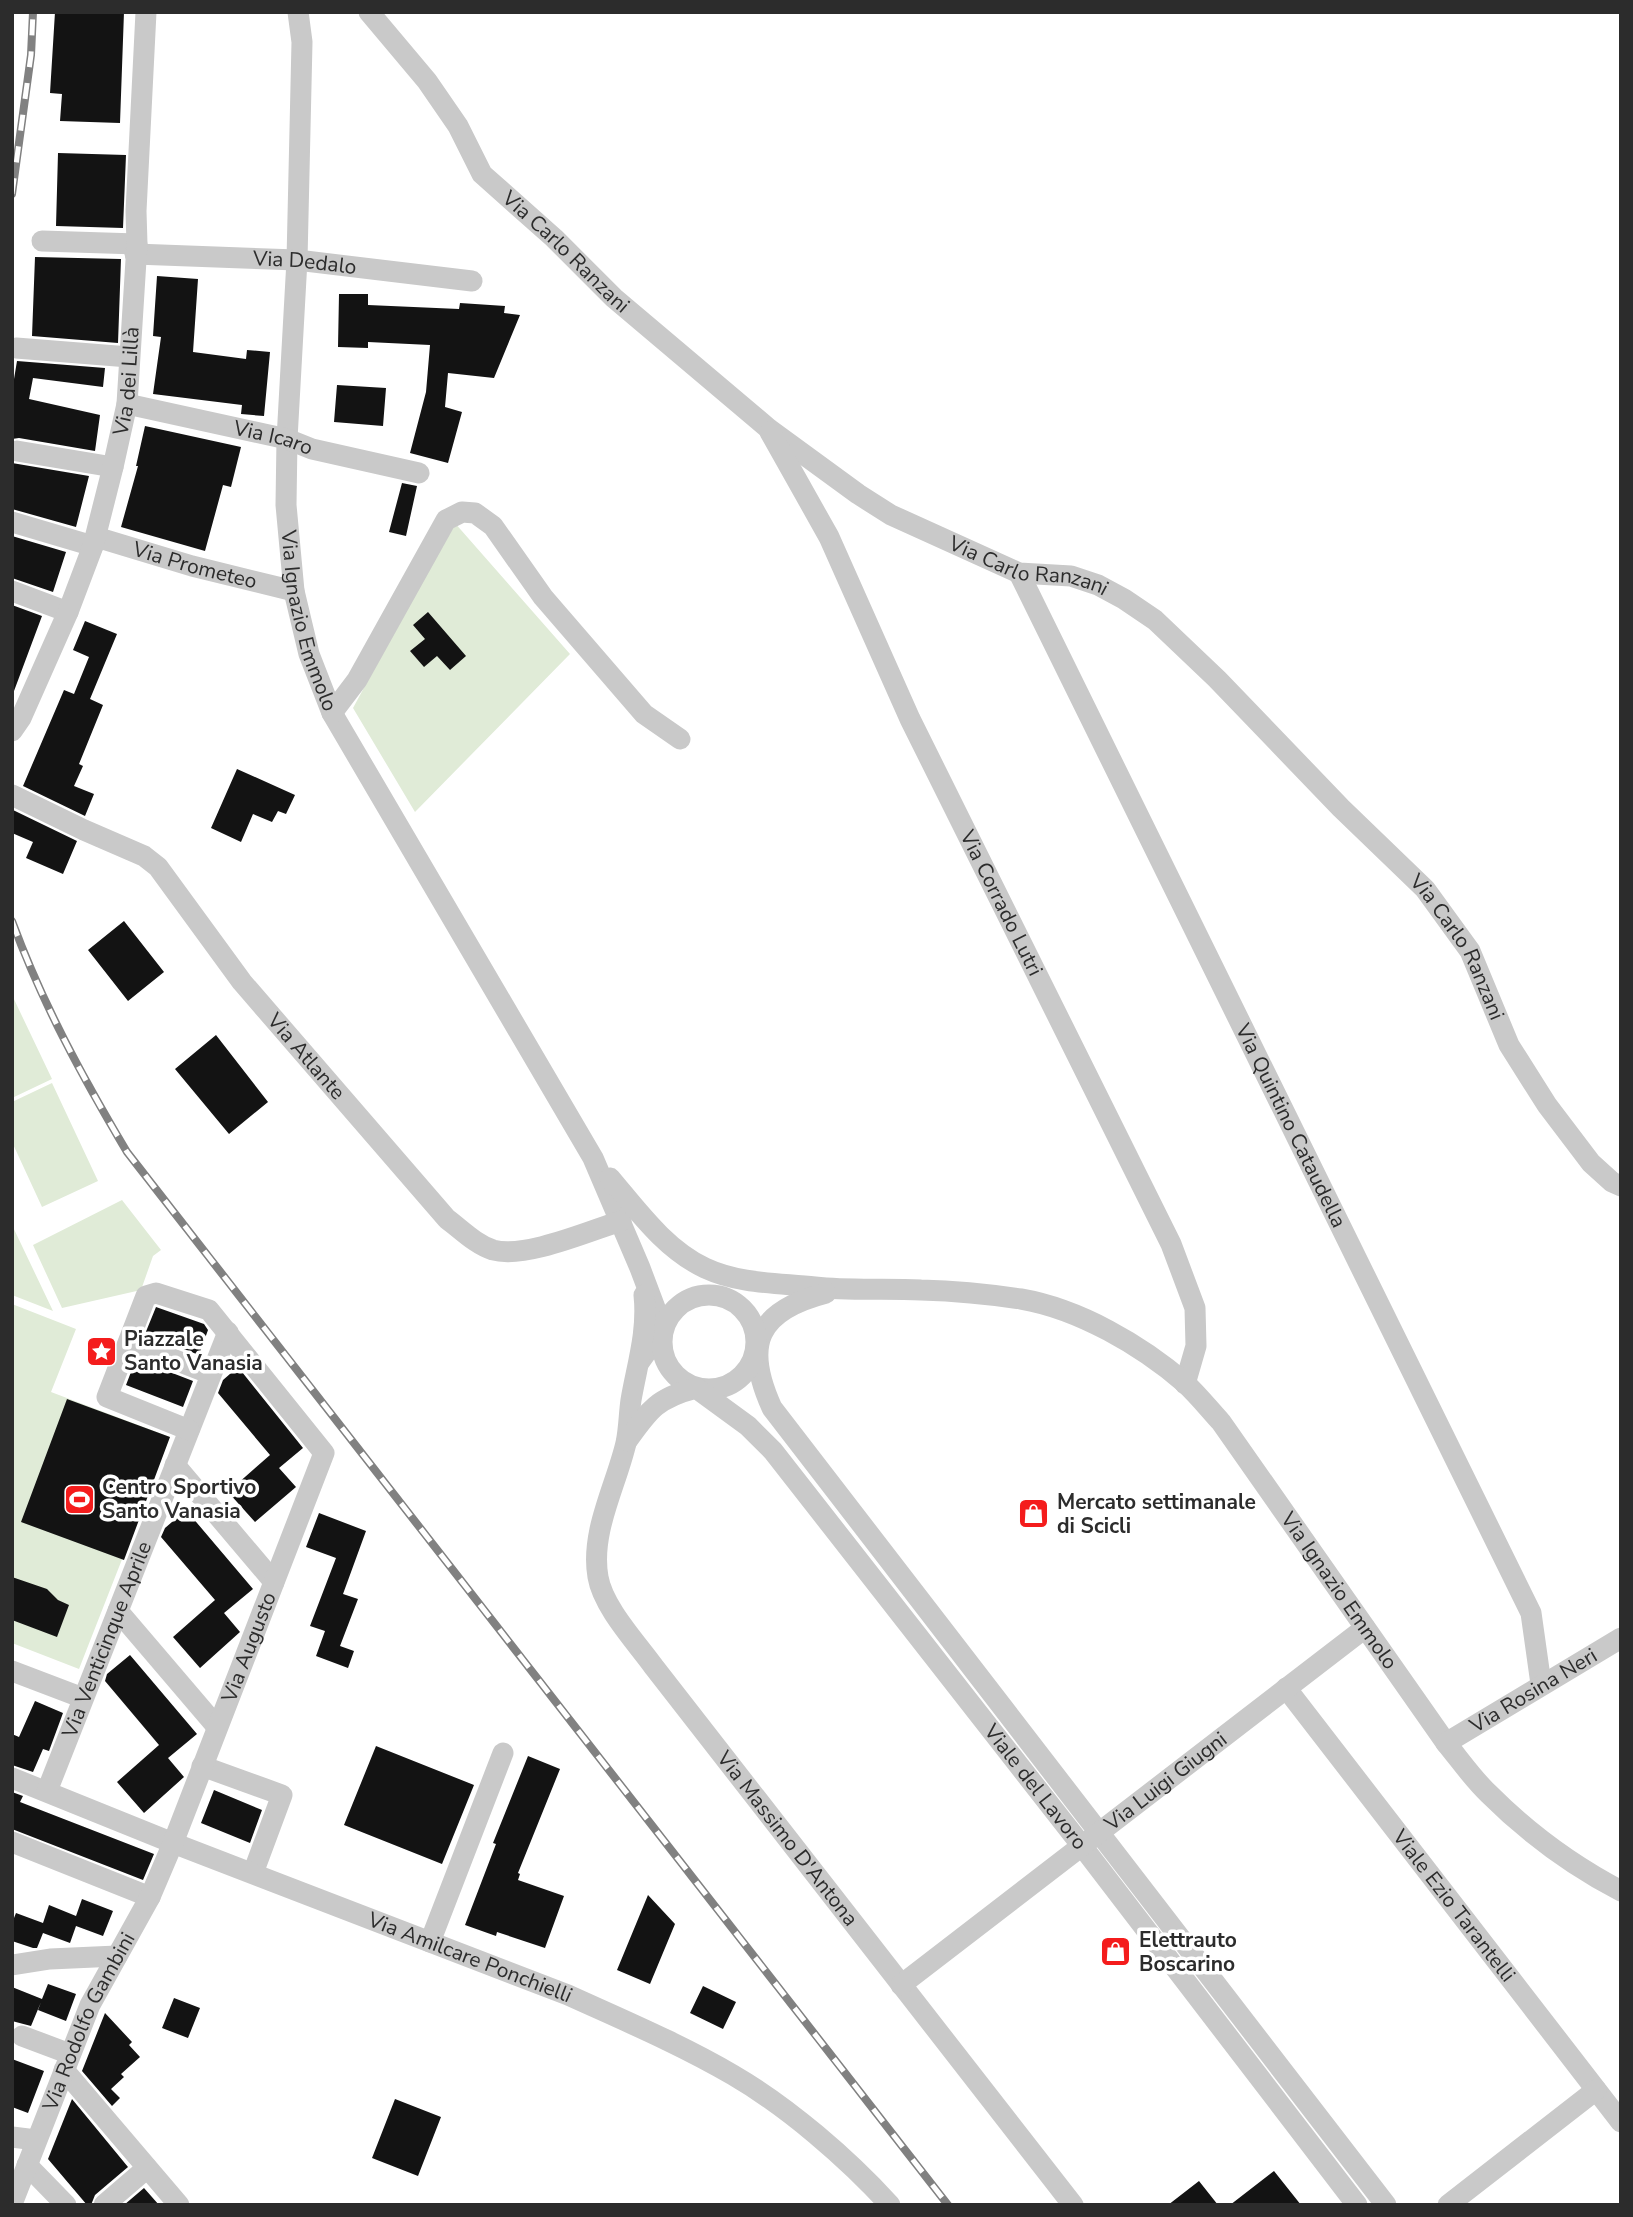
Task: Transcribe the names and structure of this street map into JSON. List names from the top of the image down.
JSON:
{
  "streets": {
    "street": [
      "Via Carlo Ranzani",
      "Via Dedalo",
      "Via dei Lillà",
      "Via Icaro",
      "Via Prometeo",
      "Via Ignazio Emmolo",
      "Via Corrado Lutri",
      "Via Atlante",
      "Via Quintino Cataudella",
      "Via Venticinque Aprile",
      "Via Augusto",
      "Via Rosina Neri",
      "Via Luigi Giugni",
      "Viale del Lavoro",
      "Via Massimo D'Antona",
      "Viale Ezio Tarantelli",
      "Via Amilcare Ponchielli",
      "Via Rodolfo Gambini"
    ]
  },
  "crossings": [
    ["Via Carlo Ranzani", "Via Corrado Lutri"],
    ["Via Carlo Ranzani", "Via Quintino Cataudella"],
    ["Via Dedalo", "Via dei Lillà"],
    ["Via Dedalo", "Via Ignazio Emmolo"],
    ["Via dei Lillà", "Via Icaro"],
    ["Via dei Lillà", "Via Prometeo"],
    ["Via Icaro", "Via Ignazio Emmolo"],
    ["Via Prometeo", "Via Ignazio Emmolo"],
    ["Via Ignazio Emmolo", "Via Corrado Lutri"],
    ["Via Ignazio Emmolo", "Via Rosina Neri"],
    ["Via Ignazio Emmolo", "Via Luigi Giugni"],
    ["Via Quintino Cataudella", "Via Rosina Neri"],
    ["Via Venticinque Aprile", "Via Augusto"],
    ["Via Venticinque Aprile", "Via Amilcare Ponchielli"],
    ["Via Augusto", "Via Amilcare Ponchielli"],
    ["Via Augusto", "Via Rodolfo Gambini"],
    ["Via Luigi Giugni", "Viale del Lavoro"],
    ["Via Luigi Giugni", "Via Massimo D'Antona"],
    ["Via Luigi Giugni", "Viale Ezio Tarantelli"],
    ["Via Amilcare Ponchielli", "Via Rodolfo Gambini"]
  ],
  "places": {
    "place": ["Piazzale Santo Vanasia"],
    "sports": ["Centro Sportivo Santo Vanasia"],
    "shop": ["Mercato settimanale di Scicli", "Elettrauto Boscarino"]
  }
}
